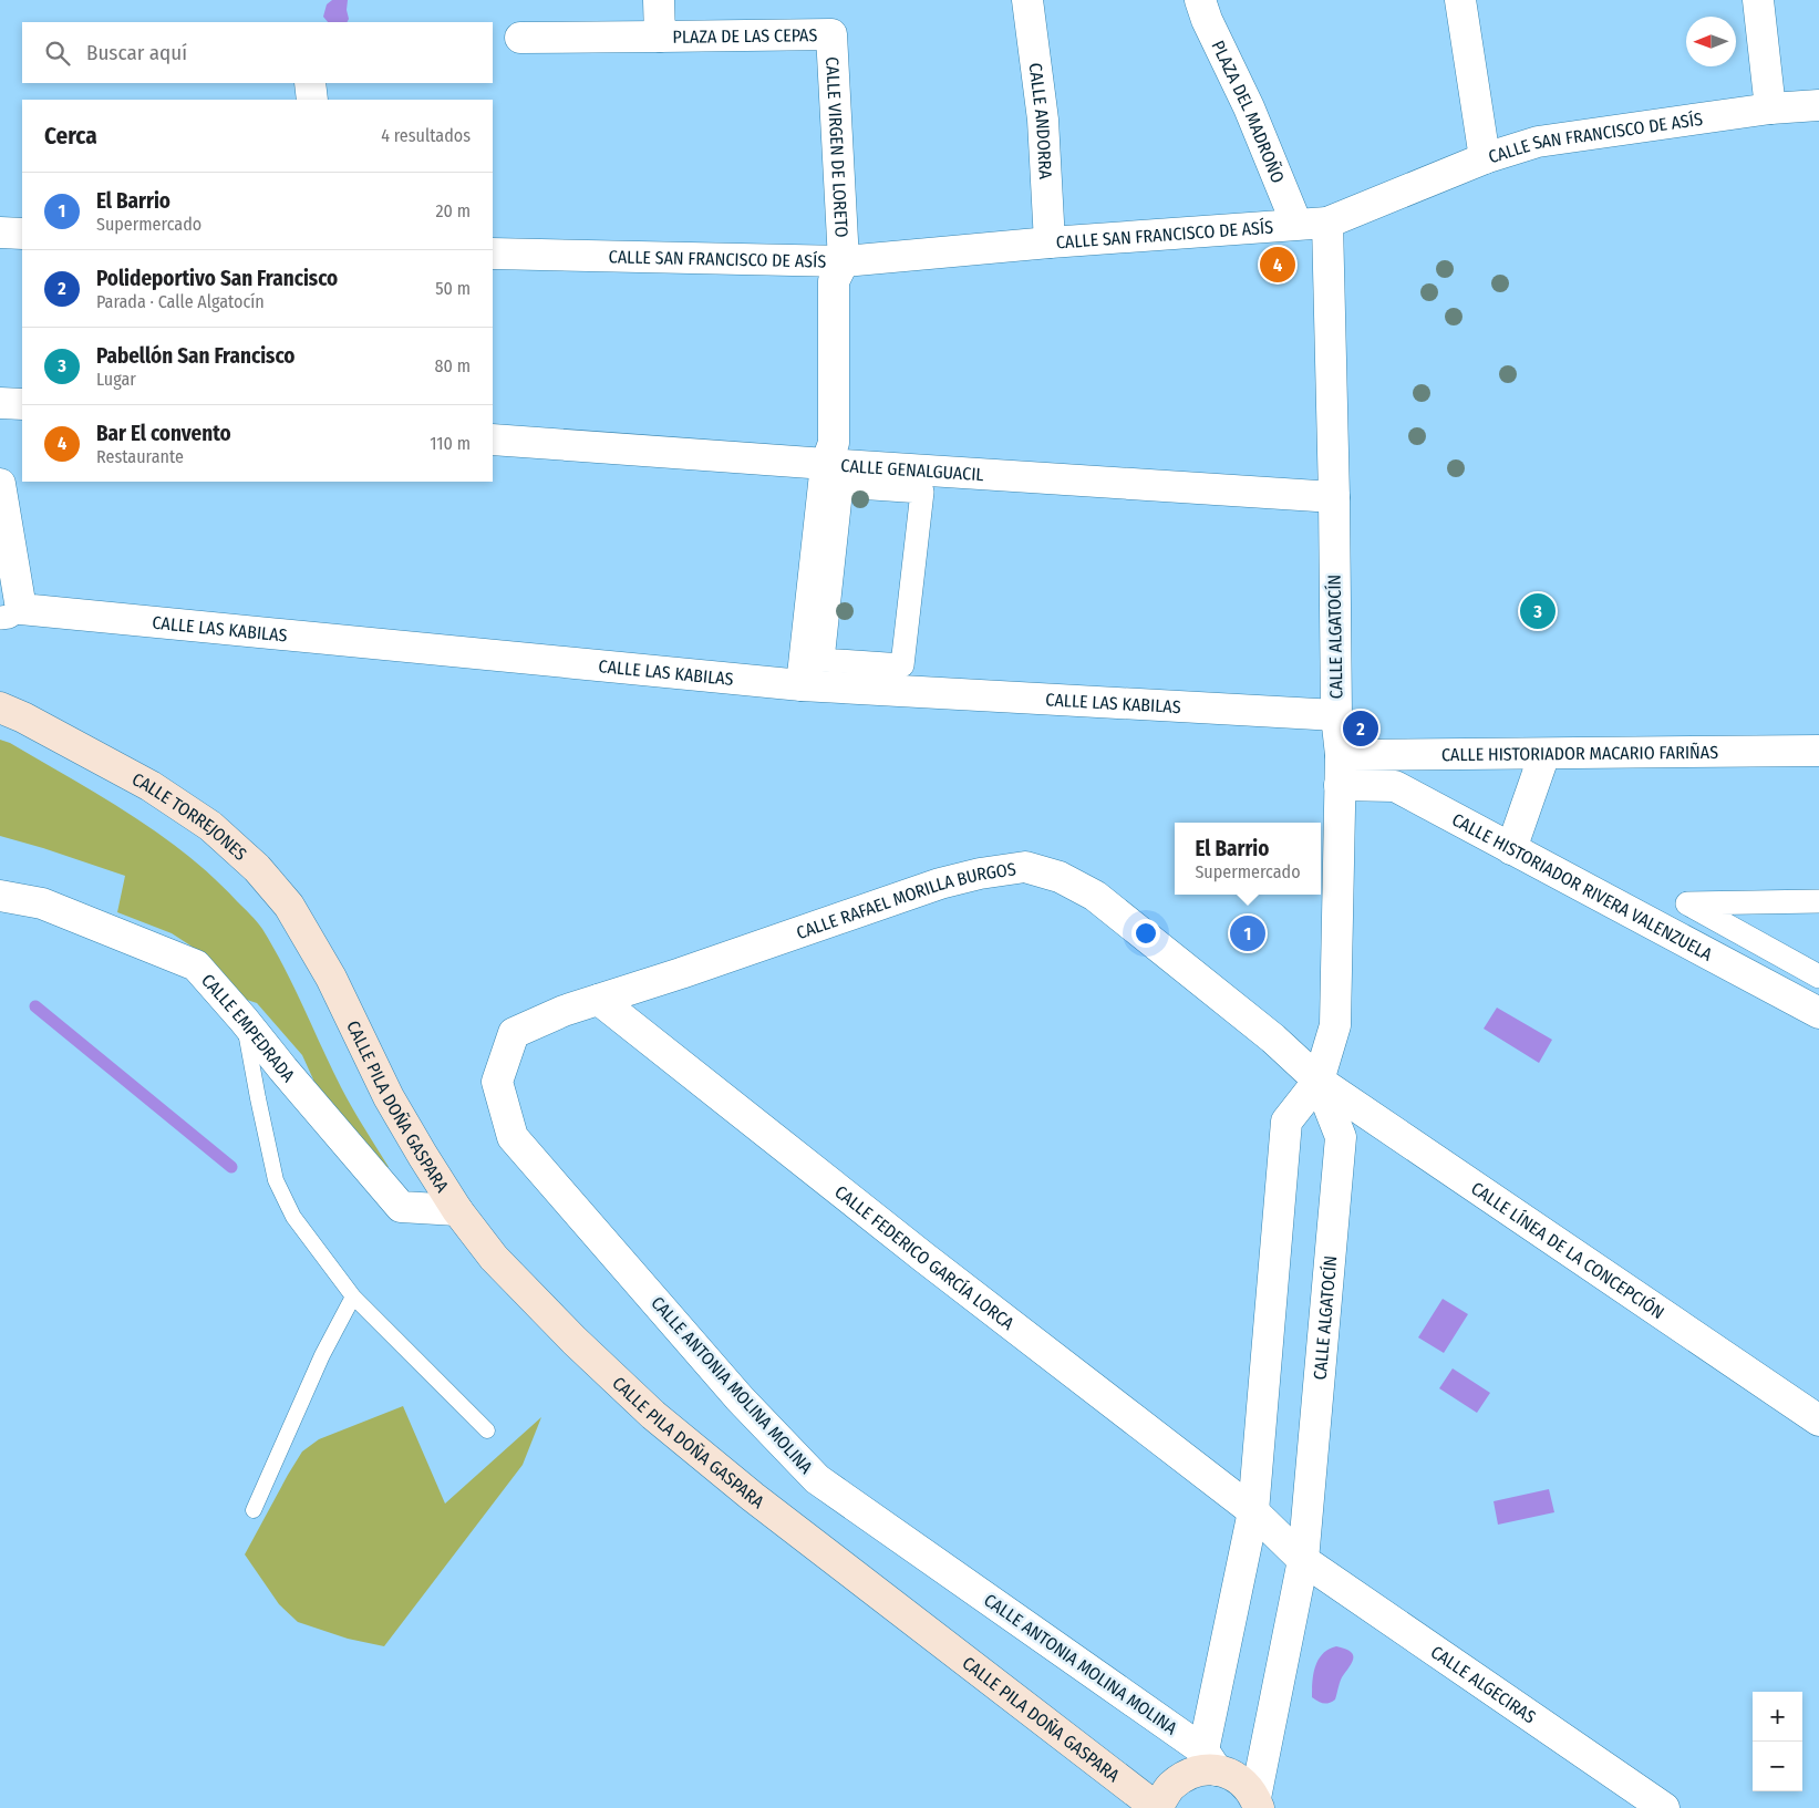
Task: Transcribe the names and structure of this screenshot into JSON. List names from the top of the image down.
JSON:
{
  "streets": {
    "main road": ["CALLE TORREJONES", "CALLE PILA DOÑA GASPARA"],
    "street": [
      "PLAZA DE LAS CEPAS",
      "PLAZA DEL MADROÑO",
      "CALLE ANDORRA",
      "CALLE SAN FRANCISCO DE ASÍS",
      "CALLE VIRGEN DE LORETO",
      "CALLE GENALGUACIL",
      "CALLE LAS KABILAS",
      "CALLE ALGATOCÍN",
      "CALLE HISTORIADOR MACARIO FARIÑAS",
      "CALLE HISTORIADOR RIVERA VALENZUELA",
      "CALLE RAFAEL MORILLA BURGOS",
      "CALLE EMPEDRADA",
      "CALLE LÍNEA DE LA CONCEPCIÓN",
      "CALLE FEDERICO GARCÍA LORCA",
      "CALLE ANTONIA MOLINA MOLINA",
      "CALLE ALGECIRAS"
    ]
  },
  "crossings": [
    ["PLAZA DE LAS CEPAS", "CALLE VIRGEN DE LORETO"],
    ["PLAZA DEL MADROÑO", "CALLE SAN FRANCISCO DE ASÍS"],
    ["CALLE ANDORRA", "CALLE SAN FRANCISCO DE ASÍS"],
    ["CALLE SAN FRANCISCO DE ASÍS", "CALLE VIRGEN DE LORETO"],
    ["CALLE SAN FRANCISCO DE ASÍS", "CALLE ALGATOCÍN"],
    ["CALLE VIRGEN DE LORETO", "CALLE GENALGUACIL"],
    ["CALLE VIRGEN DE LORETO", "CALLE LAS KABILAS"],
    ["CALLE GENALGUACIL", "CALLE ALGATOCÍN"],
    ["CALLE LAS KABILAS", "CALLE ALGATOCÍN"],
    ["CALLE ALGATOCÍN", "CALLE HISTORIADOR MACARIO FARIÑAS"],
    ["CALLE ALGATOCÍN", "CALLE HISTORIADOR RIVERA VALENZUELA"],
    ["CALLE ALGATOCÍN", "CALLE RAFAEL MORILLA BURGOS"],
    ["CALLE ALGATOCÍN", "CALLE LÍNEA DE LA CONCEPCIÓN"],
    ["CALLE ALGATOCÍN", "CALLE FEDERICO GARCÍA LORCA"],
    ["CALLE ALGATOCÍN", "CALLE ANTONIA MOLINA MOLINA"],
    ["CALLE ALGATOCÍN", "CALLE ALGECIRAS"],
    ["CALLE TORREJONES", "CALLE PILA DOÑA GASPARA"],
    ["CALLE RAFAEL MORILLA BURGOS", "CALLE LÍNEA DE LA CONCEPCIÓN"],
    ["CALLE RAFAEL MORILLA BURGOS", "CALLE FEDERICO GARCÍA LORCA"],
    ["CALLE RAFAEL MORILLA BURGOS", "CALLE ANTONIA MOLINA MOLINA"],
    ["CALLE EMPEDRADA", "CALLE PILA DOÑA GASPARA"],
    ["CALLE FEDERICO GARCÍA LORCA", "CALLE ANTONIA MOLINA MOLINA"]
  ],
  "north": "left",
  "page": {
    "search": "Buscar aquí",
    "heading": ["Cerca", "4 resultados"],
    "list": [
      {
        "mark": "1",
        "name": "El Barrio",
        "note": "Supermercado",
        "value": "20 m"
      },
      {
        "mark": "2",
        "name": "Polideportivo San Francisco",
        "note": "Parada · Calle Algatocín",
        "value": "50 m"
      },
      {
        "mark": "3",
        "name": "Pabellón San Francisco",
        "note": "Lugar",
        "value": "80 m"
      },
      {
        "mark": "4",
        "name": "Bar El convento",
        "note": "Restaurante",
        "value": "110 m"
      }
    ],
    "pins": [
      "4",
      "3",
      "2",
      "1"
    ],
    "popup": ["El Barrio", "Supermercado"],
    "map_buttons": ["+", "−"]
  }
}
